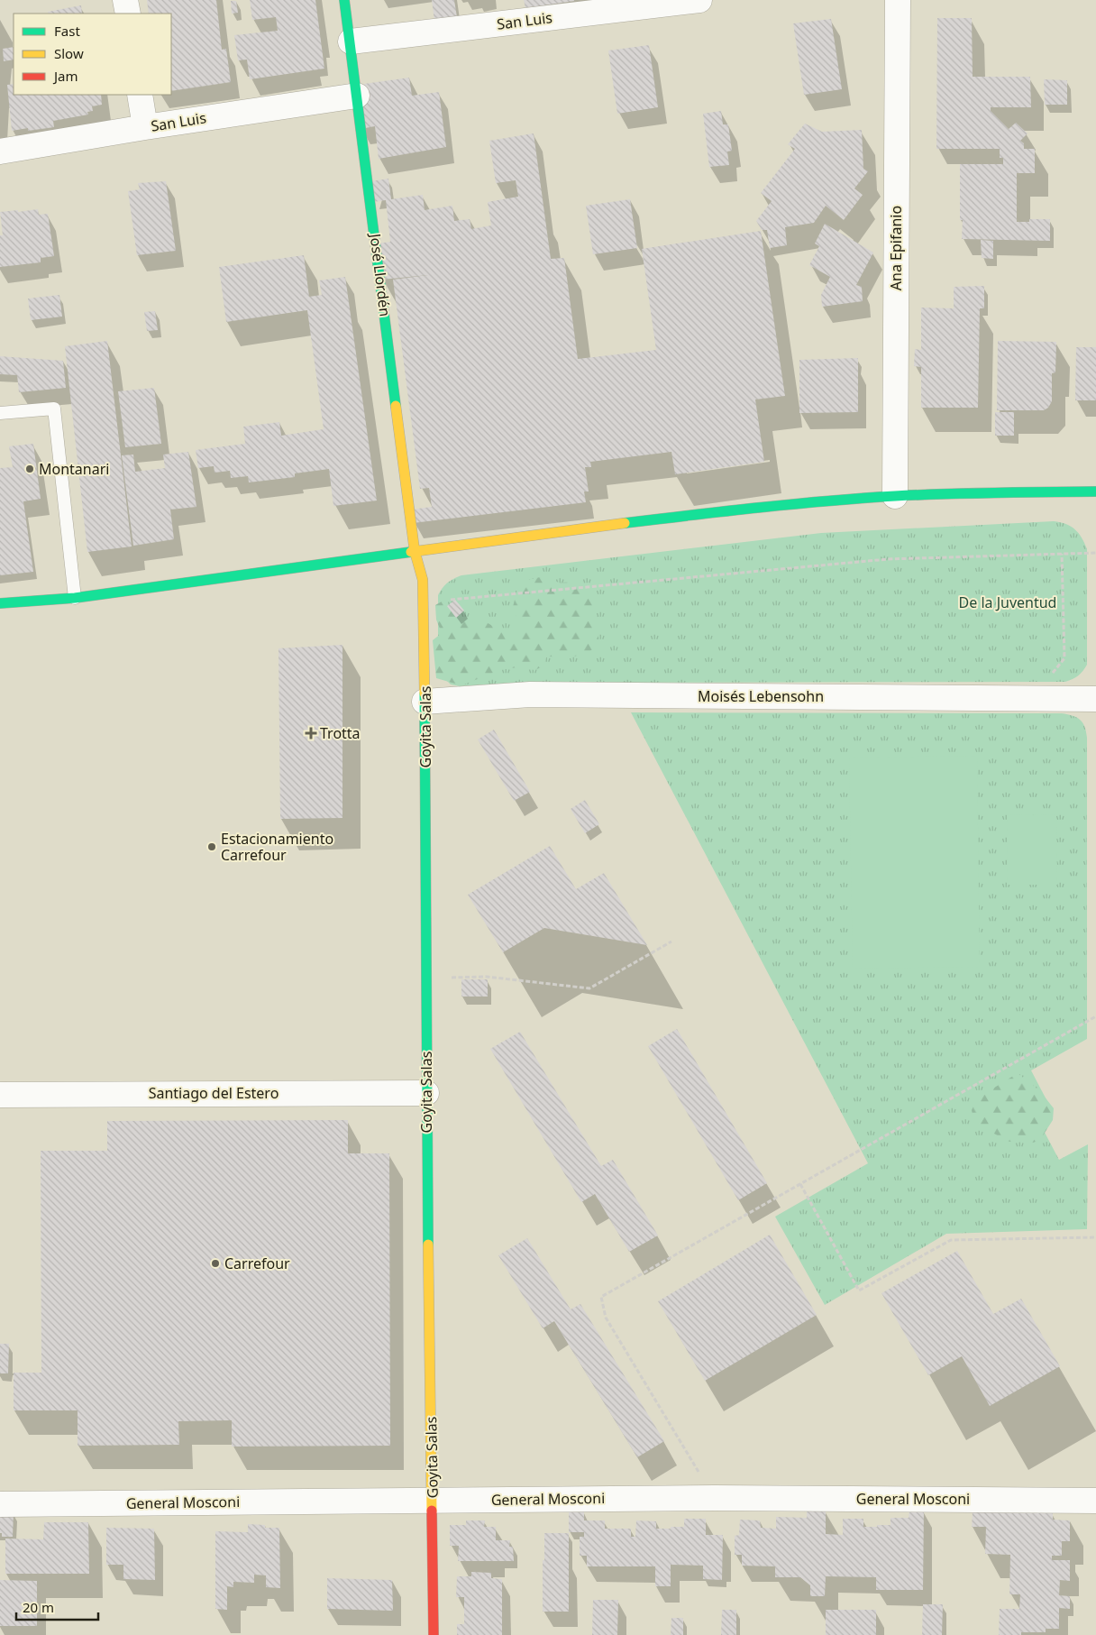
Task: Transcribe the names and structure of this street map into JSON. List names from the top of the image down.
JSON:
{
  "streets": {
    "street": [
      "San Luis",
      "Ana Epifanio",
      "José Llordén",
      "Moisés Lebensohn",
      "Goyita Salas",
      "Santiago del Estero",
      "General Mosconi"
    ]
  },
  "crossings": [
    ["San Luis", "José Llordén"],
    ["José Llordén", "Goyita Salas"],
    ["Moisés Lebensohn", "Goyita Salas"],
    ["Goyita Salas", "Santiago del Estero"],
    ["Goyita Salas", "General Mosconi"]
  ],
  "parks": ["De la Juventud"],
  "places": {
    "other": ["Montanari", "Estacionamiento Carrefour", "Carrefour"],
    "health": ["Trotta"]
  },
  "legend": ["Fast", "Slow", "Jam"],
  "scale_bar": "20 m"
}
